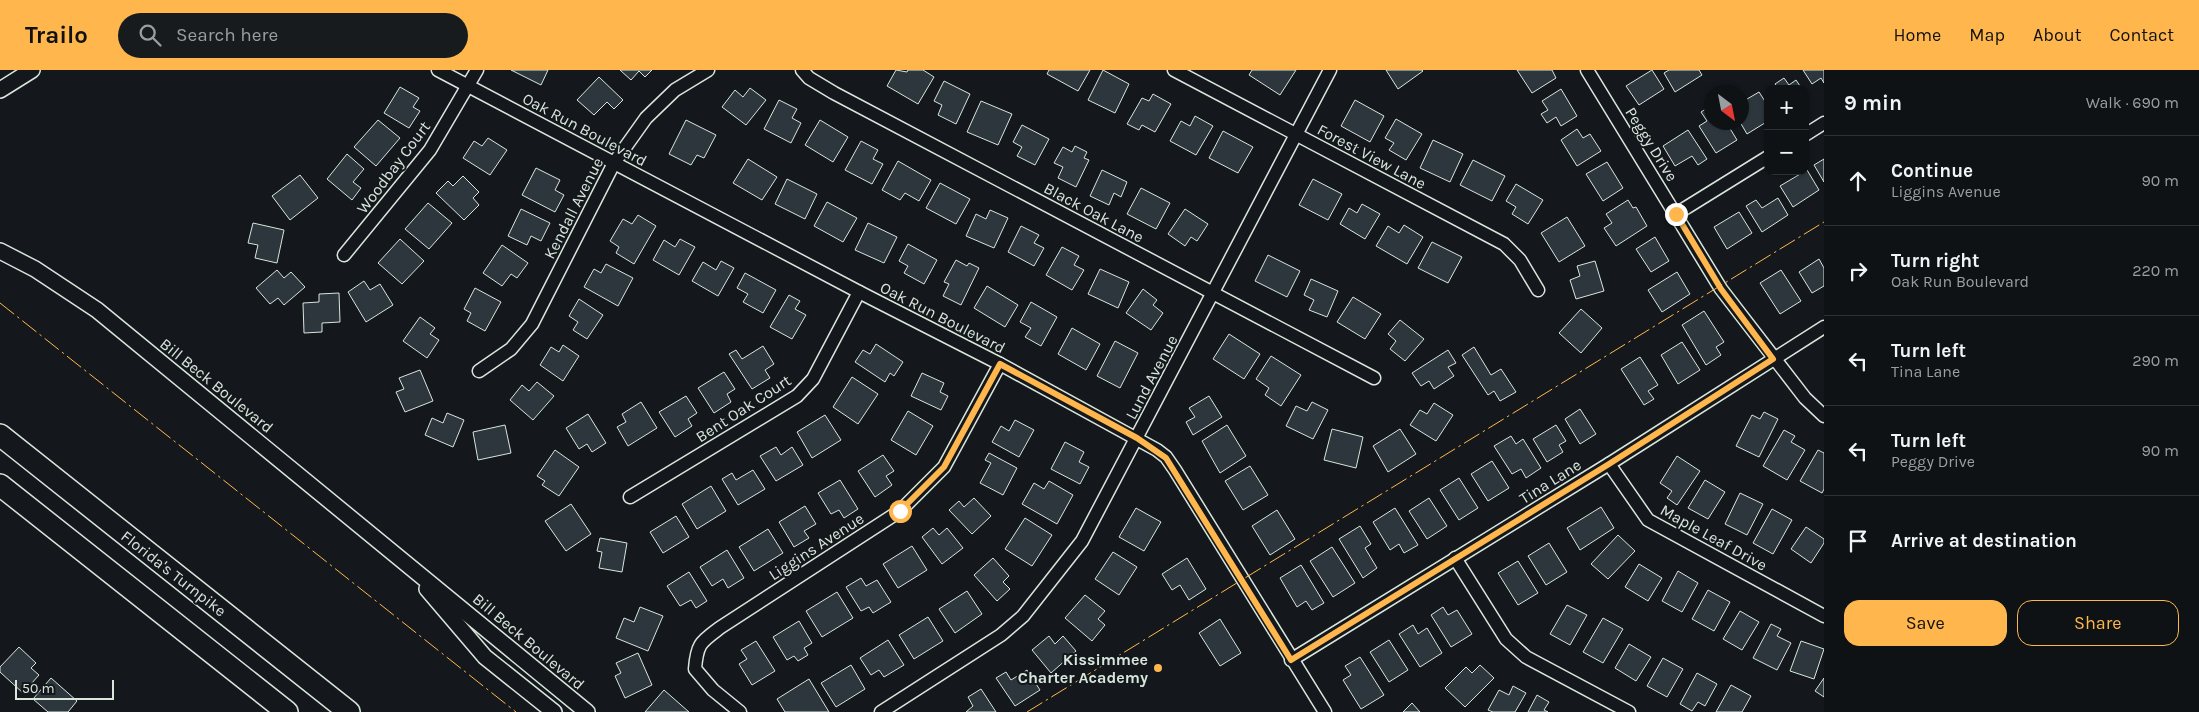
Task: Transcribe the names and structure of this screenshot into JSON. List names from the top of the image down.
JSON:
{
  "streets": {
    "highway": ["Florida's Turnpike"],
    "street": [
      "Oak Run Boulevard",
      "Peggy Drive",
      "Forest View Lane",
      "Woodbay Court",
      "Kendall Avenue",
      "Black Oak Lane",
      "Lund Avenue",
      "Bill Beck Boulevard",
      "Bent Oak Court",
      "Tina Lane",
      "Maple Leaf Drive",
      "Liggins Avenue"
    ]
  },
  "crossings": [
    ["Oak Run Boulevard", "Woodbay Court"],
    ["Oak Run Boulevard", "Kendall Avenue"],
    ["Oak Run Boulevard", "Lund Avenue"],
    ["Oak Run Boulevard", "Bent Oak Court"],
    ["Oak Run Boulevard", "Tina Lane"],
    ["Oak Run Boulevard", "Liggins Avenue"],
    ["Peggy Drive", "Tina Lane"],
    ["Forest View Lane", "Lund Avenue"],
    ["Black Oak Lane", "Lund Avenue"],
    ["Tina Lane", "Maple Leaf Drive"]
  ],
  "places": ["Kissimmee Charter Academy"],
  "scale_bar": "50 m",
  "north": "bottom right",
  "page": {
    "header": "Trailo",
    "search": "Search here",
    "nav": [
      "Home",
      "Map",
      "About",
      "Contact"
    ],
    "heading": ["9 min", "Walk · 690 m"],
    "map_buttons": ["+", "−"],
    "list": [
      ["Continue", "Liggins Avenue", "90 m"],
      ["Turn right", "Oak Run Boulevard", "220 m"],
      ["Turn left", "Tina Lane", "290 m"],
      ["Turn left", "Peggy Drive", "90 m"],
      "Arrive at destination"
    ],
    "buttons": ["Save", "Share"],
    "scale": "50 m"
  }
}
